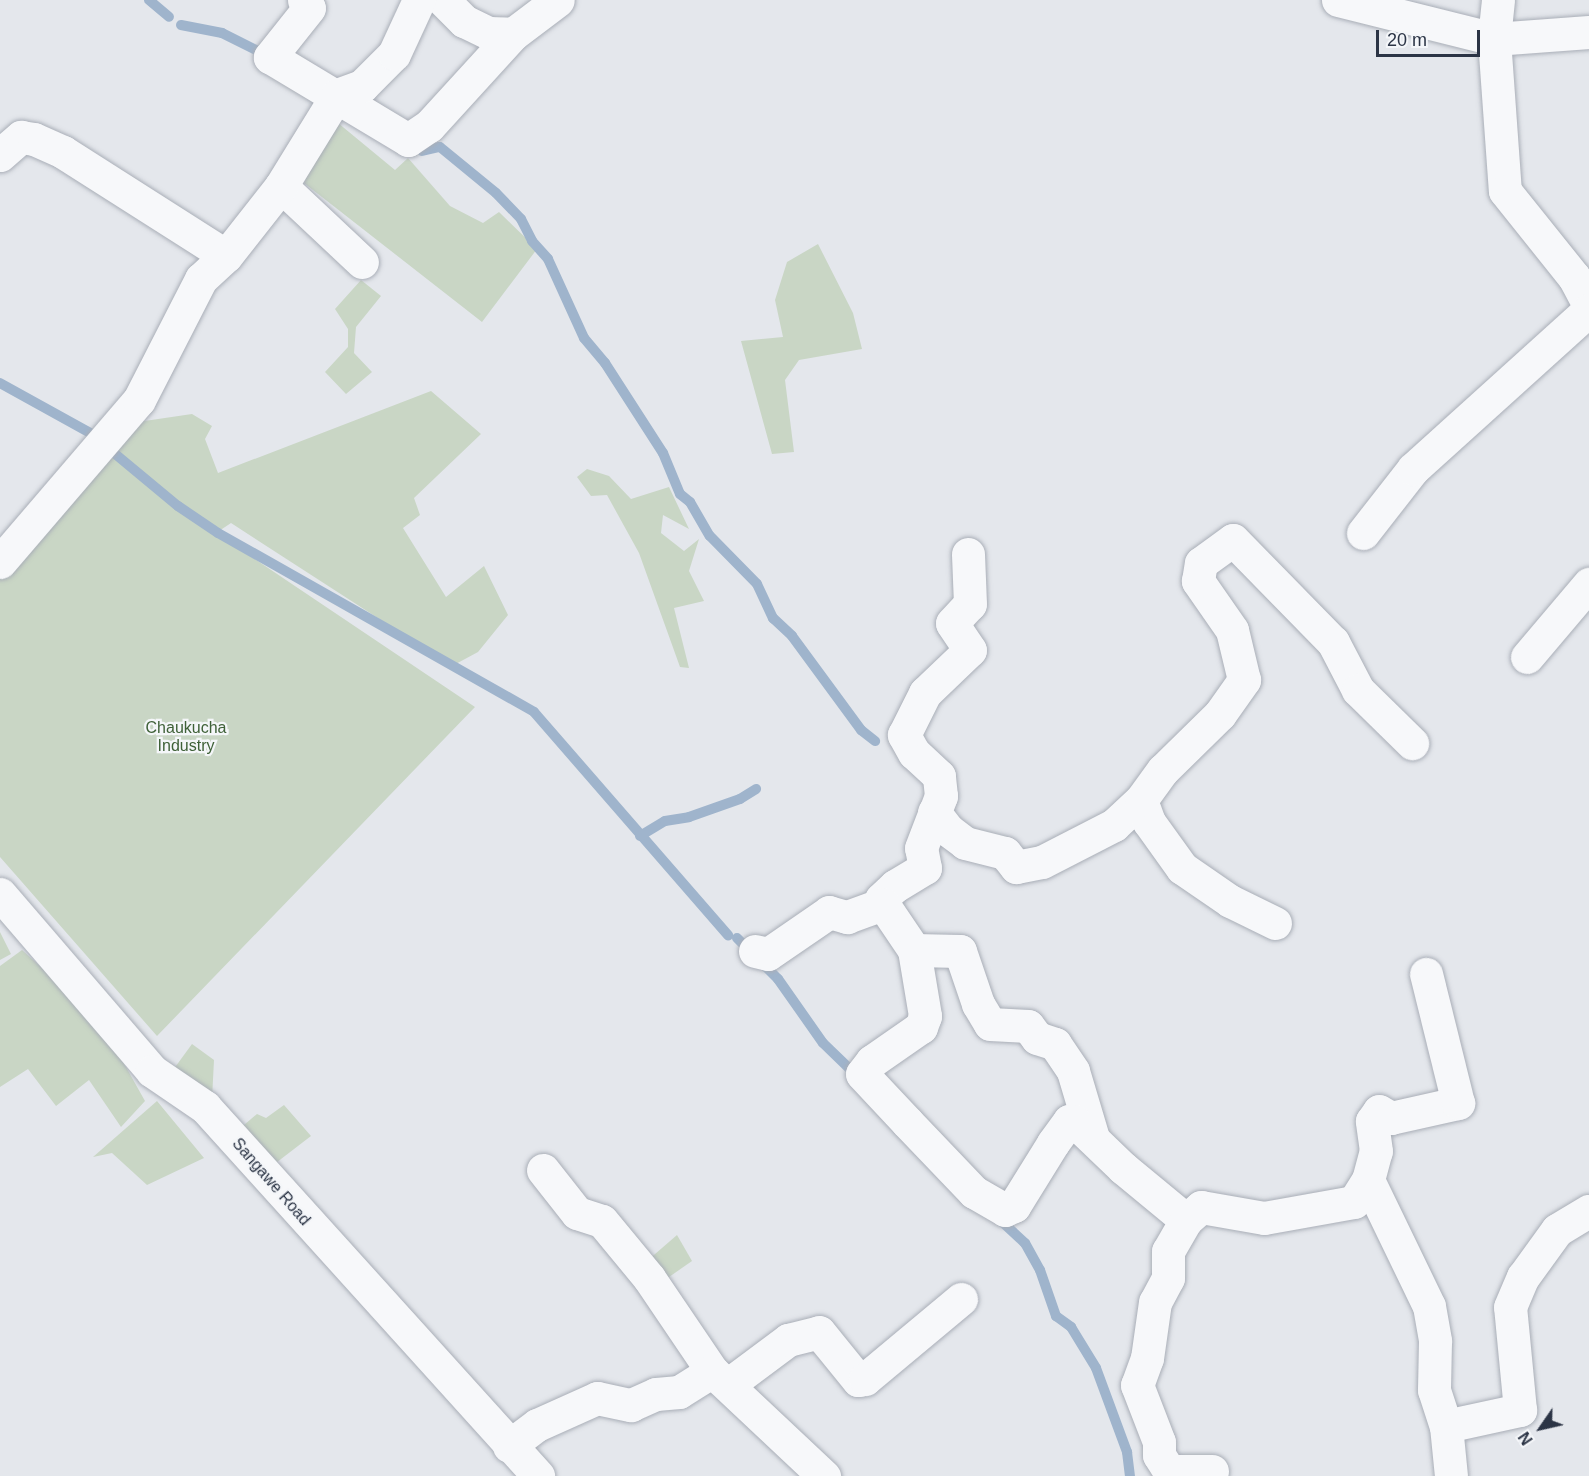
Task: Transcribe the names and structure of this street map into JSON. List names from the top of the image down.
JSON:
{
  "streets": {
    "street": ["Sangawe Road"]
  },
  "parks": ["Chaukucha Industry"],
  "scale_bar": "20 m",
  "north": "bottom left"
}
